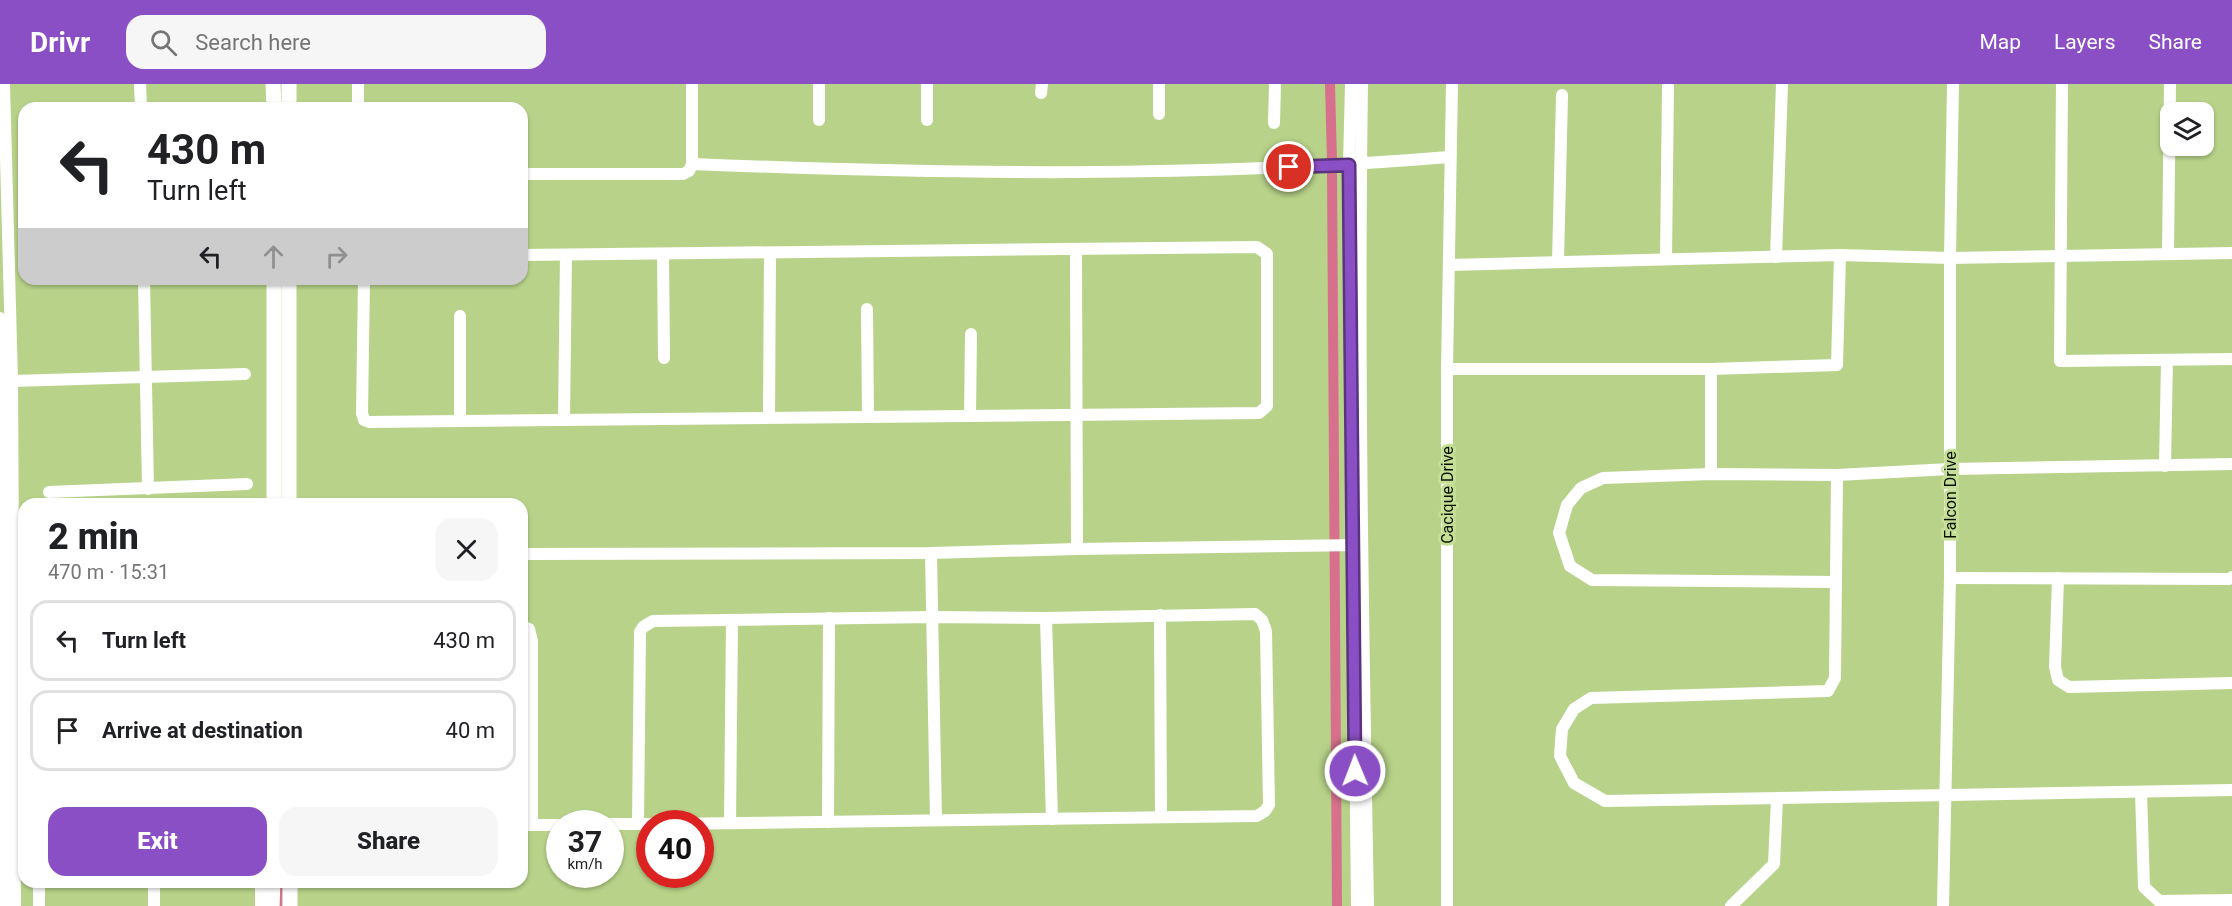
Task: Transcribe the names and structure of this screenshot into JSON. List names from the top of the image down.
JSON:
{
  "streets": {
    "street": ["Cacique Drive", "Falcon Drive"]
  },
  "page": {
    "header": "Drivr",
    "search": "Search here",
    "nav": ["Map", "Layers", "Share"],
    "turn": ["430 m", "Turn left"],
    "heading": ["2 min", "470 m · 15:31"],
    "list": [
      {
        "name": "Turn left",
        "value": "430 m"
      },
      {
        "name": "Arrive at destination",
        "value": "40 m"
      }
    ],
    "buttons": ["Exit", "Share"],
    "speed": "37 km/h",
    "limit": "40"
  }
}
